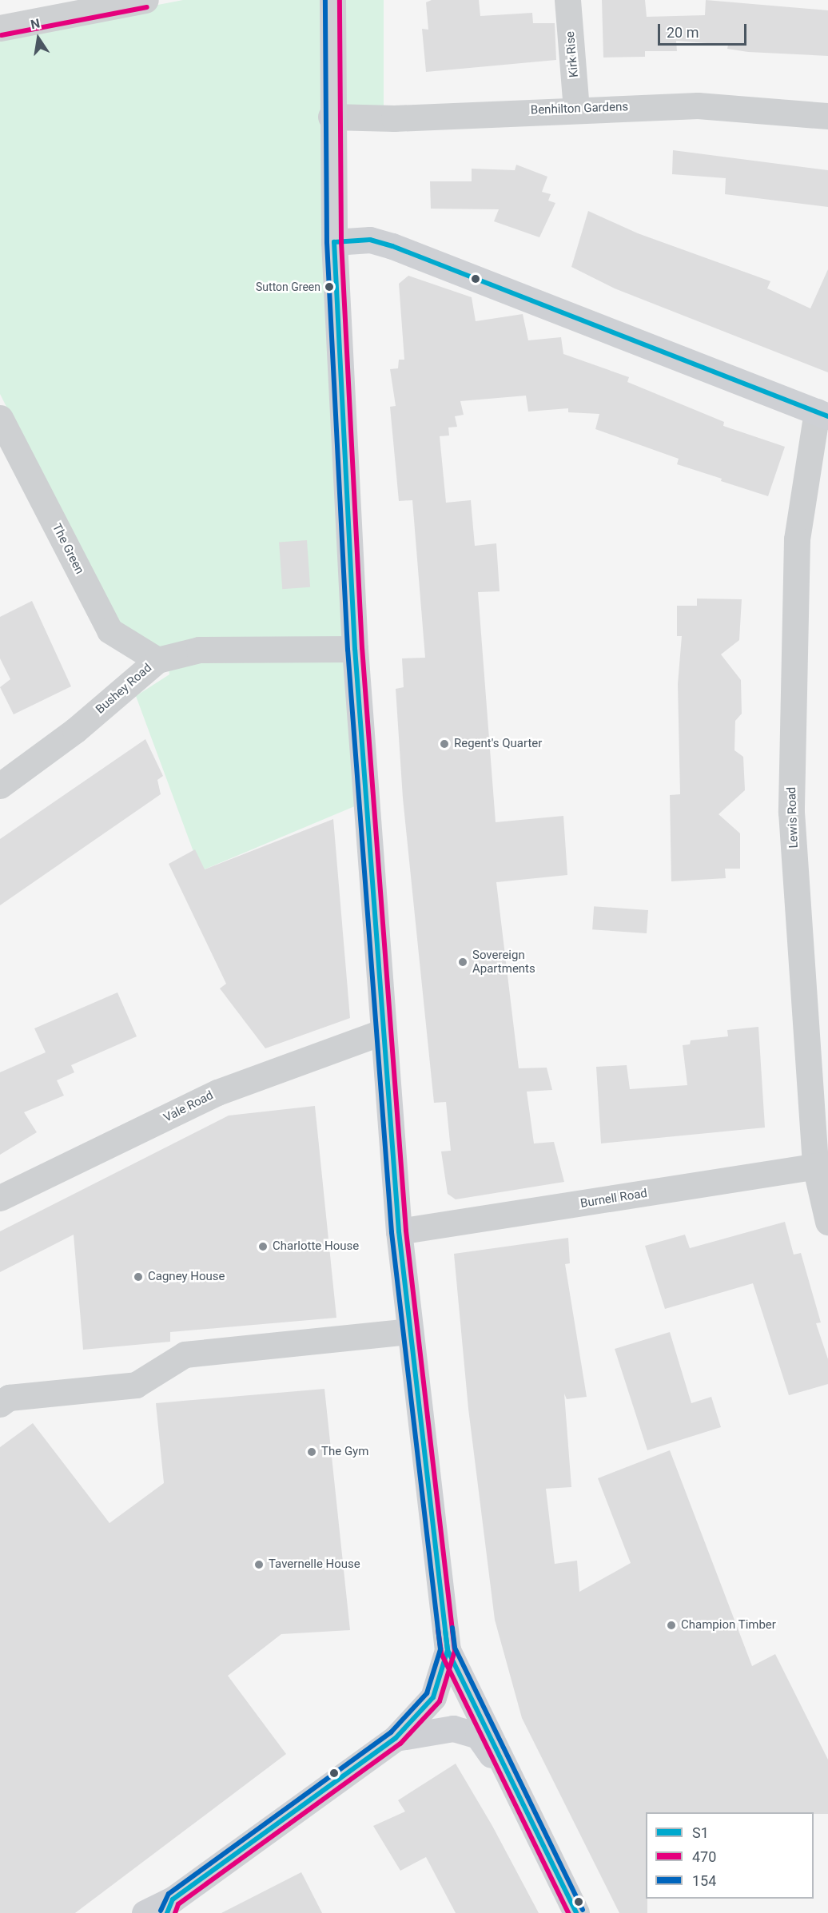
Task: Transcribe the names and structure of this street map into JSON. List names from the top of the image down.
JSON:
{
  "streets": {
    "street": [
      "Kirk Rise",
      "Benhilton Gardens",
      "The Green",
      "Bushey Road",
      "Lewis Road",
      "Vale Road",
      "Burnell Road"
    ]
  },
  "crossings": [
    ["Kirk Rise", "Benhilton Gardens"],
    ["The Green", "Bushey Road"],
    ["Lewis Road", "Burnell Road"]
  ],
  "places": [
    "Sutton Green",
    "Regent's Quarter",
    "Sovereign Apartments",
    "Charlotte House",
    "Cagney House",
    "The Gym",
    "Tavernelle House",
    "Champion Timber"
  ],
  "lines": ["transit line 470", "transit line 154", "transit line S1"],
  "legend": ["S1", "470", "154"],
  "scale_bar": "20 m",
  "north": "top"
}
